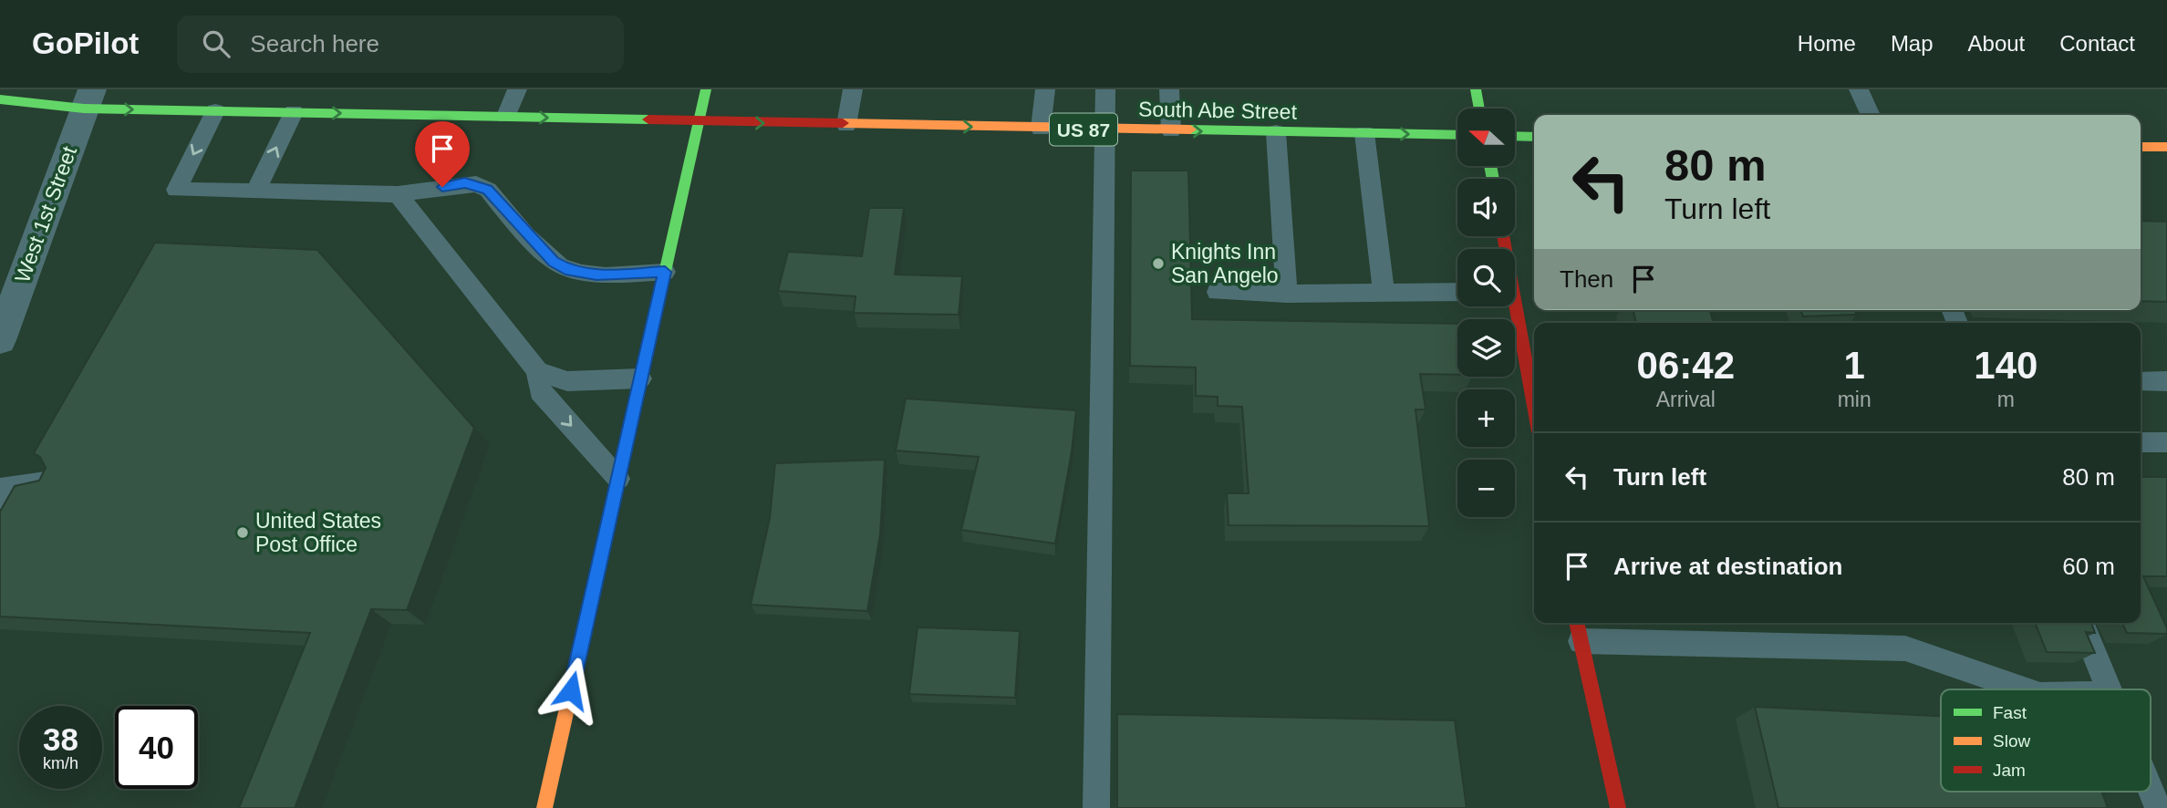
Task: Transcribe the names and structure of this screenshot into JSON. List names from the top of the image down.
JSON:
{
  "streets": {
    "main road": ["South Abe Street", "US 87"],
    "street": ["West 1st Street"]
  },
  "crossings": [
    ["South Abe Street", "US 87"],
    ["US 87", "West 1st Street"]
  ],
  "one_way": ["South Abe Street"],
  "places": ["Knights Inn San Angelo", "United States Post Office"],
  "legend": ["Fast", "Slow", "Jam"],
  "north": "left",
  "page": {
    "header": "GoPilot",
    "search": "Search here",
    "nav": [
      "Home",
      "Map",
      "About",
      "Contact"
    ],
    "map_buttons": ["+", "−"],
    "turn": ["80 m", "Turn left"],
    "then": "Then",
    "eta": [
      "06:42",
      "Arrival",
      "1",
      "min",
      "140",
      "m"
    ],
    "list": [
      {
        "name": "Turn left",
        "value": "80 m"
      },
      {
        "name": "Arrive at destination",
        "value": "60 m"
      }
    ],
    "speed": "38 km/h",
    "limit": "40"
  }
}
